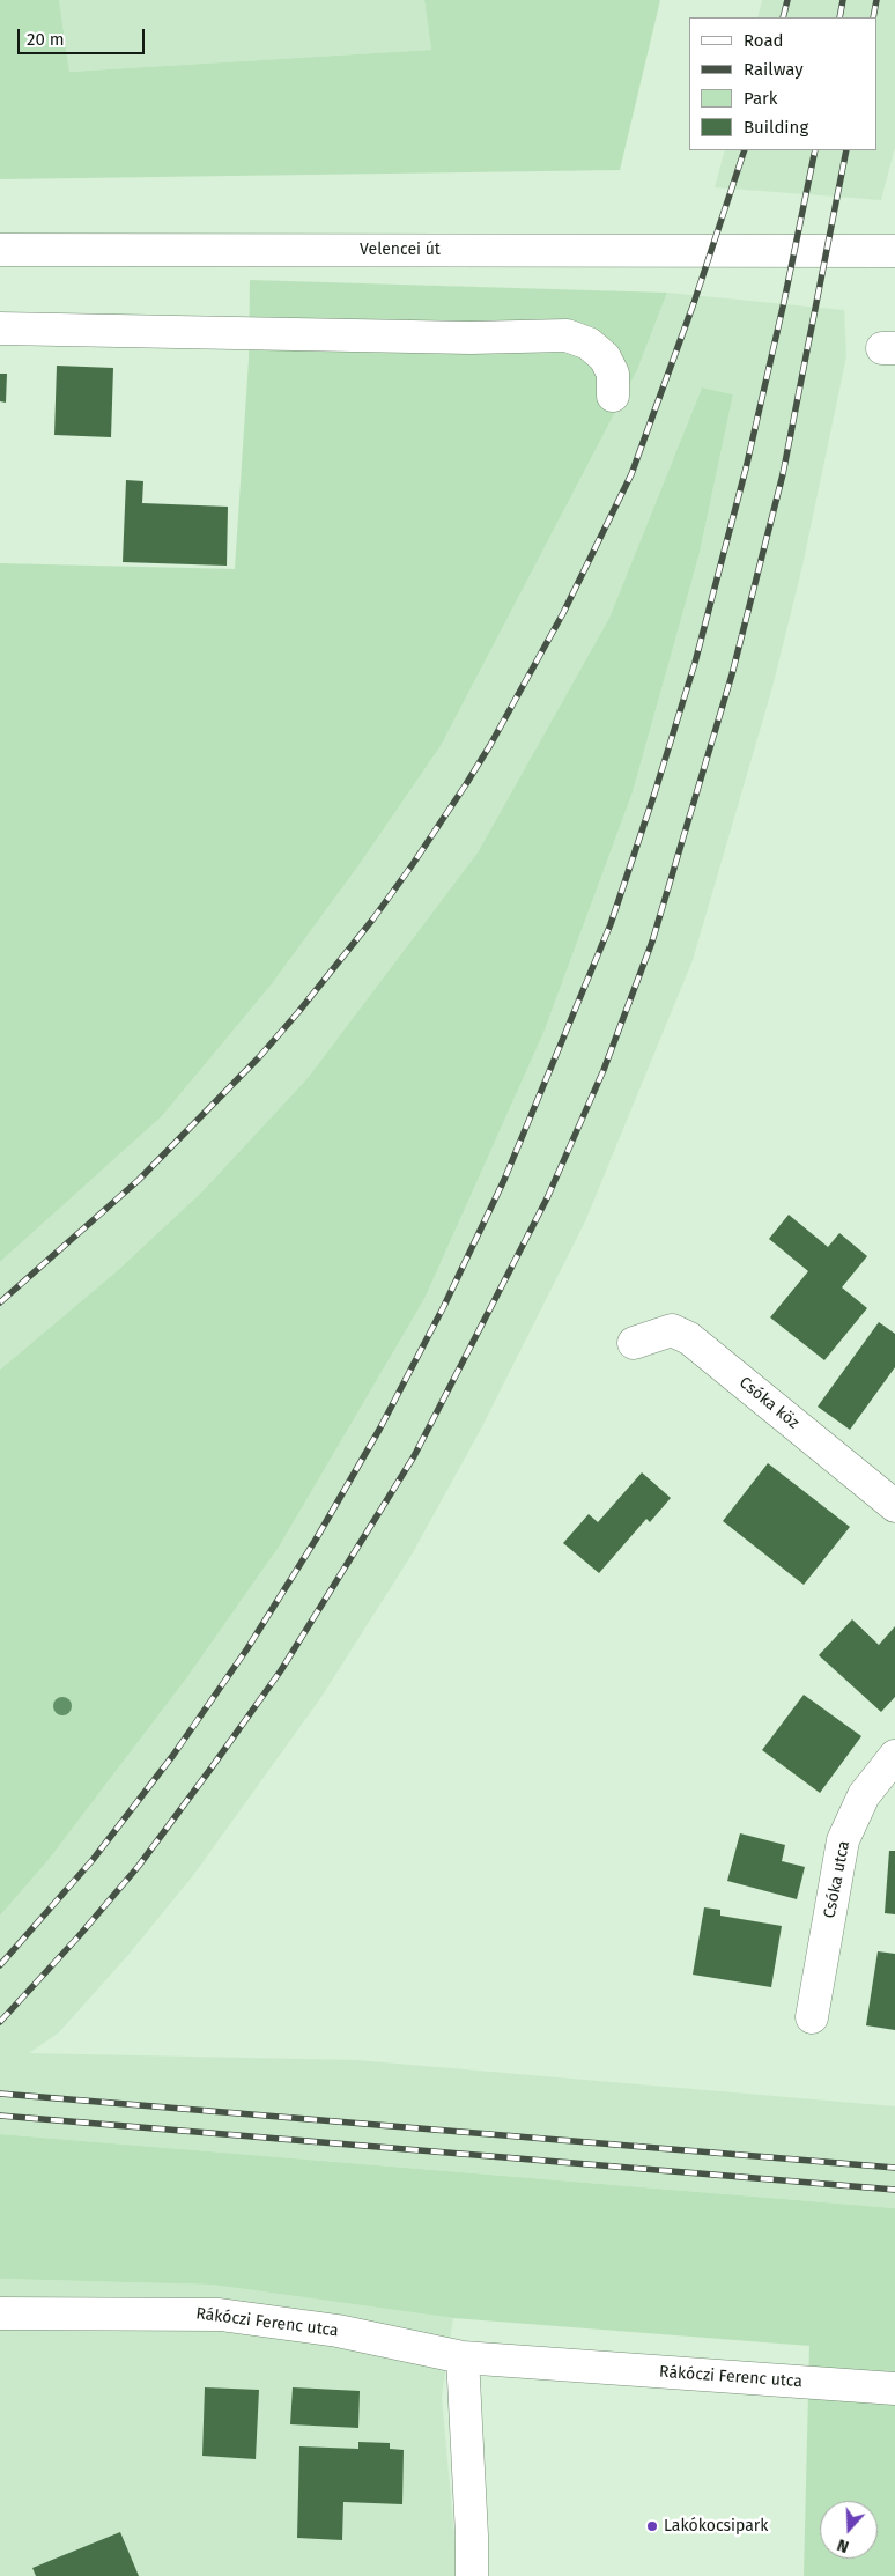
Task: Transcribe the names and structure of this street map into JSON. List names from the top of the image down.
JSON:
{
  "streets": {
    "street": [
      "Velencei út",
      "Csóka köz",
      "Csóka utca",
      "Rákóczi Ferenc utca"
    ]
  },
  "places": ["Lakókocsipark"],
  "legend": [
    "Road",
    "Railway",
    "Park",
    "Building"
  ],
  "scale_bar": "20 m",
  "north": "bottom"
}
